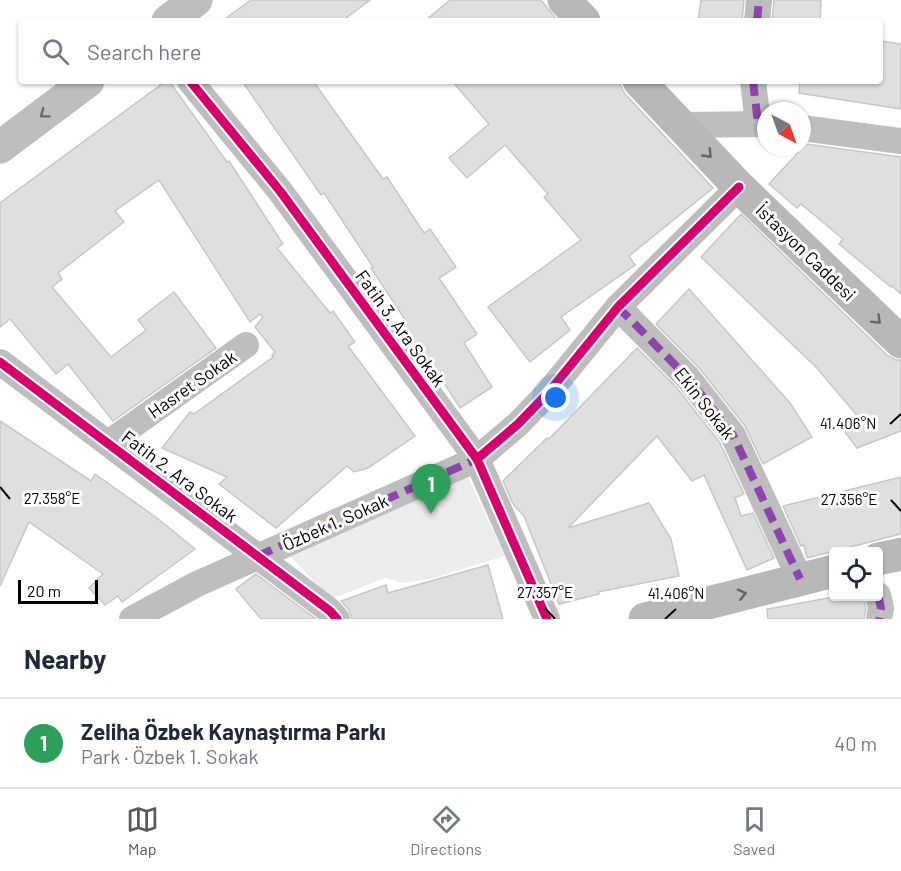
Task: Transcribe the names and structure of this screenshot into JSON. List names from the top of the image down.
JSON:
{
  "streets": {
    "main road": ["İstasyon Caddesi"],
    "street": [
      "Fatih 3. Ara Sokak",
      "Hasret Sokak",
      "Ekin Sokak",
      "Fatih 2. Ara Sokak",
      "Özbek 1. Sokak"
    ]
  },
  "crossings": [
    ["İstasyon Caddesi", "Özbek 1. Sokak"],
    ["Fatih 3. Ara Sokak", "Özbek 1. Sokak"],
    ["Hasret Sokak", "Fatih 2. Ara Sokak"],
    ["Ekin Sokak", "Özbek 1. Sokak"],
    ["Fatih 2. Ara Sokak", "Özbek 1. Sokak"]
  ],
  "one_way": ["İstasyon Caddesi"],
  "scale_bar": "20 m",
  "north": "bottom right",
  "page": {
    "search": "Search here",
    "pins": "1",
    "scale": "20 m",
    "heading": "Nearby",
    "list": [
      {
        "mark": "1",
        "name": "Zeliha Özbek Kaynaştırma Parkı",
        "note": "Park · Özbek 1. Sokak",
        "value": "40 m"
      }
    ],
    "nav": ["Map", "Directions", "Saved"]
  },
  "coordinates": [
    "41.406°N",
    "27.358°E",
    "27.356°E",
    "27.357°E"
  ]
}
